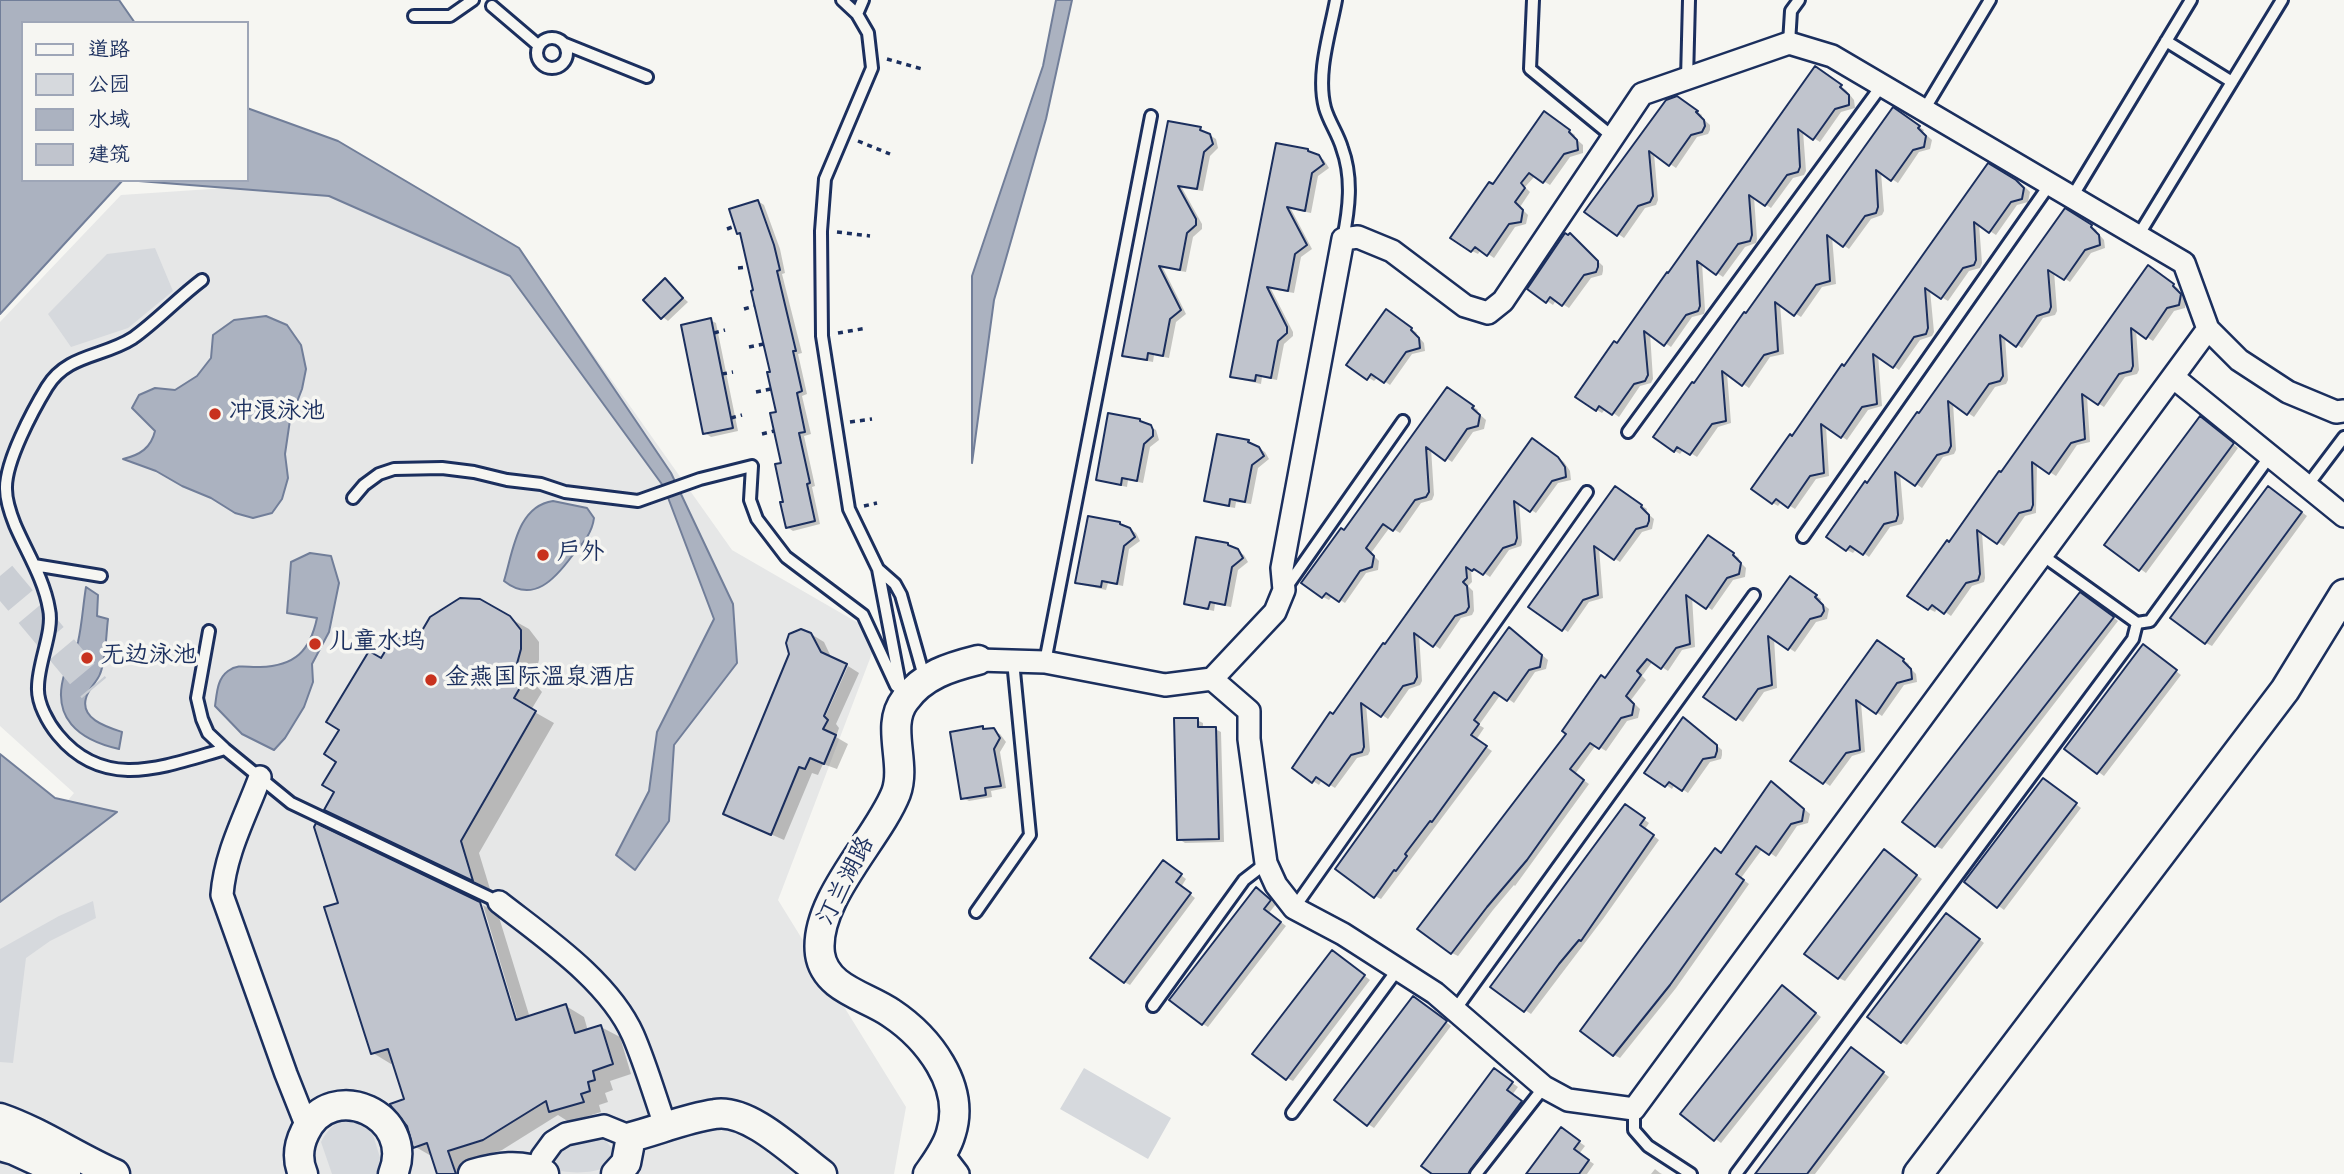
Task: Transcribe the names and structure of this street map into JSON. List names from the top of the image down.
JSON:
{
  "streets": {
    "street": ["汀兰湖路"]
  },
  "places": [
    "冲浪泳池",
    "户外",
    "儿童水坞",
    "无边泳池",
    "金燕国际温泉酒店"
  ],
  "legend": [
    "道路",
    "公园",
    "水域",
    "建筑"
  ]
}
